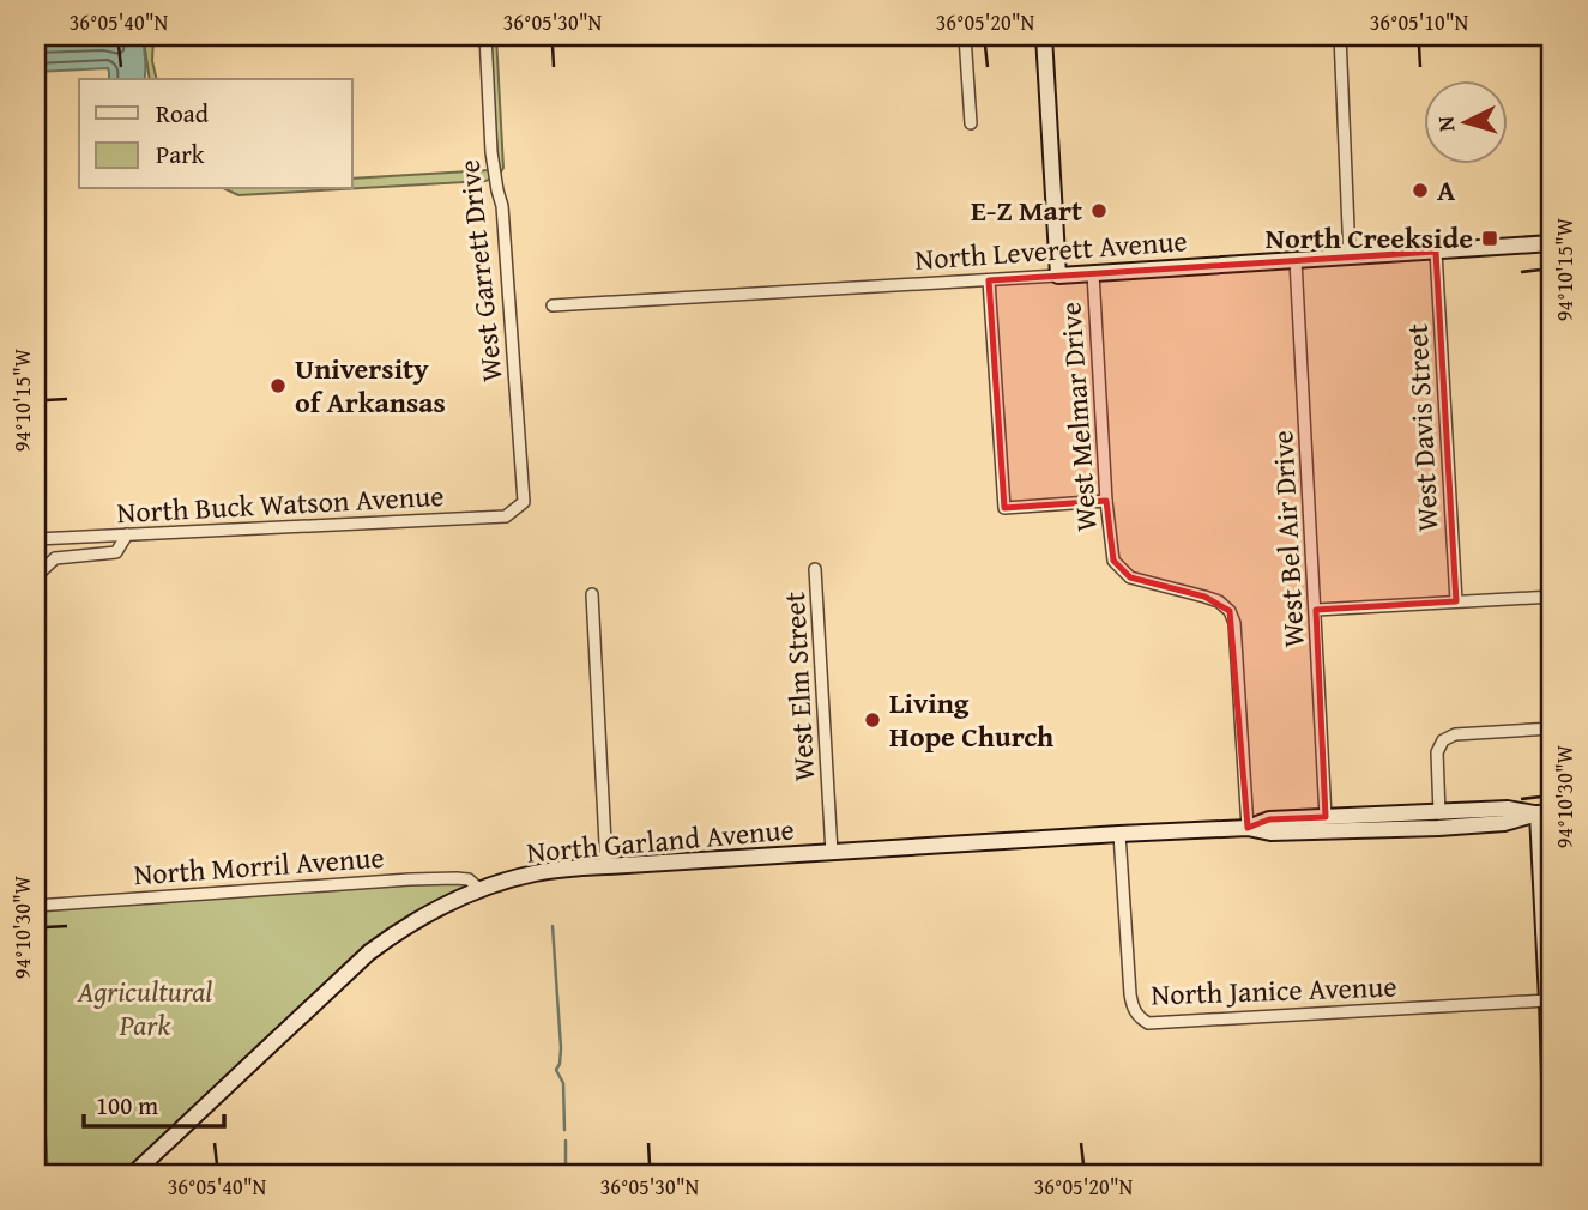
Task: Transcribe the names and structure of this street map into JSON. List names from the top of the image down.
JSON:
{
  "streets": {
    "main road": ["North Leverett Avenue", "North Garland Avenue"],
    "street": [
      "West Garrett Drive",
      "West Melmar Drive",
      "West Davis Street",
      "North Buck Watson Avenue",
      "West Bel Air Drive",
      "West Elm Street",
      "North Morril Avenue",
      "North Janice Avenue"
    ]
  },
  "crossings": [
    ["North Leverett Avenue", "West Melmar Drive"],
    ["North Leverett Avenue", "West Davis Street"],
    ["North Leverett Avenue", "West Bel Air Drive"],
    ["West Garrett Drive", "North Buck Watson Avenue"],
    ["West Melmar Drive", "North Garland Avenue"],
    ["West Bel Air Drive", "North Garland Avenue"],
    ["West Elm Street", "North Garland Avenue"],
    ["North Garland Avenue", "North Morril Avenue"],
    ["North Garland Avenue", "North Janice Avenue"]
  ],
  "parks": ["Agricultural Park"],
  "places": {
    "other": [
      "A",
      "E-Z Mart",
      "University of Arkansas",
      "Living Hope Church"
    ],
    "transit": ["North Creekside"]
  },
  "legend": ["Road", "Park"],
  "scale_bar": "100 m",
  "north": "left",
  "coordinates": [
    "36°05'40\"N",
    "36°05'30\"N",
    "36°05'20\"N",
    "36°05'10\"N",
    "94°10'15\"W",
    "94°10'30\"W"
  ]
}
